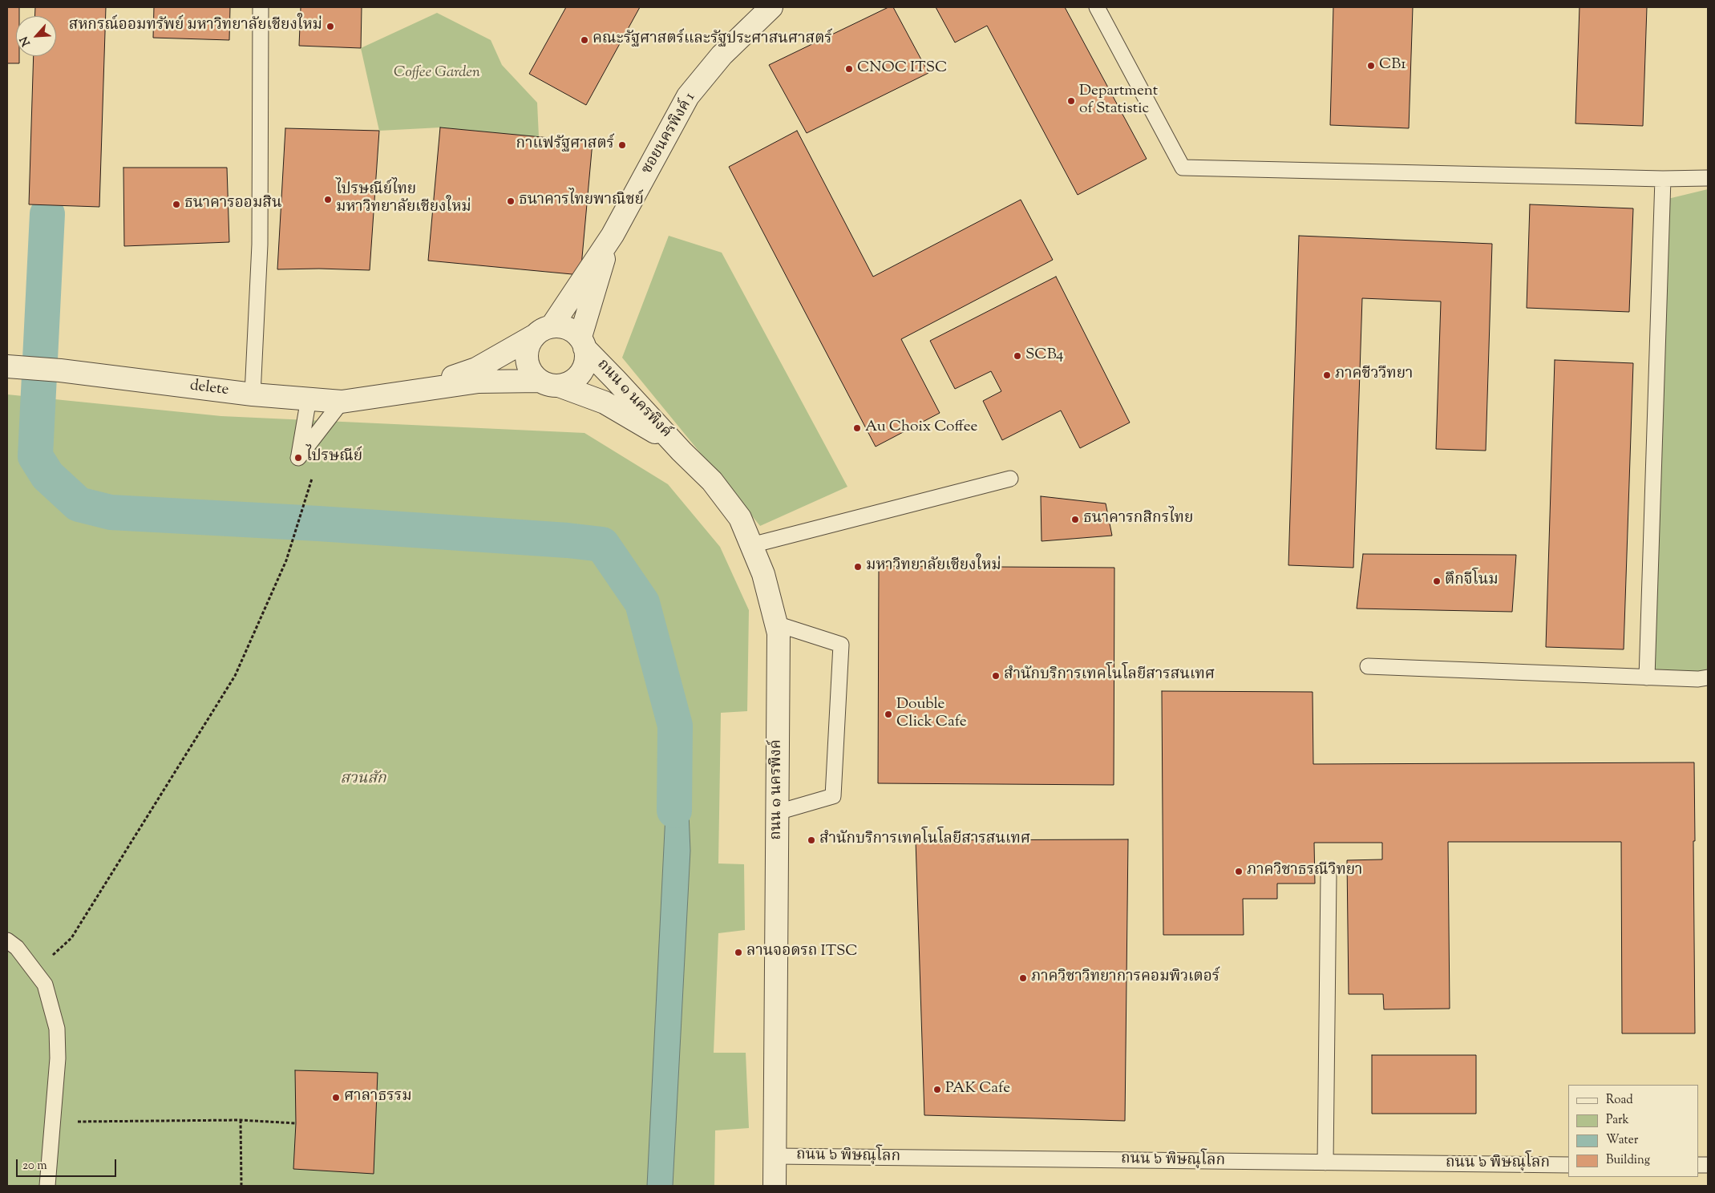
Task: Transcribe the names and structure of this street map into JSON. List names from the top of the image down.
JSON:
{
  "streets": {
    "street": ["ซอยนครพิงค์ 1", "ถนน ๑ นครพิงค์"],
    "lane": ["ถนน ๖ พิษณุโลก"]
  },
  "crossings": [
    ["ซอยนครพิงค์ 1", "ถนน ๑ นครพิงค์"],
    ["ถนน ๑ นครพิงค์", "ถนน ๖ พิษณุโลก"]
  ],
  "parks": ["Coffee Garden", "สวนสัก"],
  "places": [
    "สหกรณ์ออมทรัพย์ มหาวิทยาลัยเชียงใหม่",
    "คณะรัฐศาสตร์และรัฐประศาสนศาสตร์",
    "CB1",
    "CNOC ITSC",
    "Department of Statistic",
    "กาแฟรัฐศาสตร์",
    "ไปรษณีย์ไทย มหาวิทยาลัยเชียงใหม่",
    "ธนาคารไทยพาณิชย์",
    "ธนาคารออมสิน",
    "SCB4",
    "ภาคชีววืทยา",
    "Au Choix Coffee",
    "ไปรษณีย์",
    "ธนาคารกสิกรไทย",
    "มหาวิทยาลัยเชียงใหม่",
    "ตึกจีโนม",
    "สำนักบริการเทคโนโลยีสารสนเทศ",
    "Double Click Cafe",
    "สํานักบริการเทคโนโลยีสารสนเทศ",
    "ภาควิชาธรณีวิทยา",
    "ลานจอดรถ ITSC",
    "ภาควิชาวิทยาการคอมพิวเตอร์",
    "PAK Cafe",
    "ศาลาธรรม"
  ],
  "legend": [
    "Road",
    "Park",
    "Water",
    "Building"
  ],
  "scale_bar": "20 m",
  "north": "bottom left"
}
